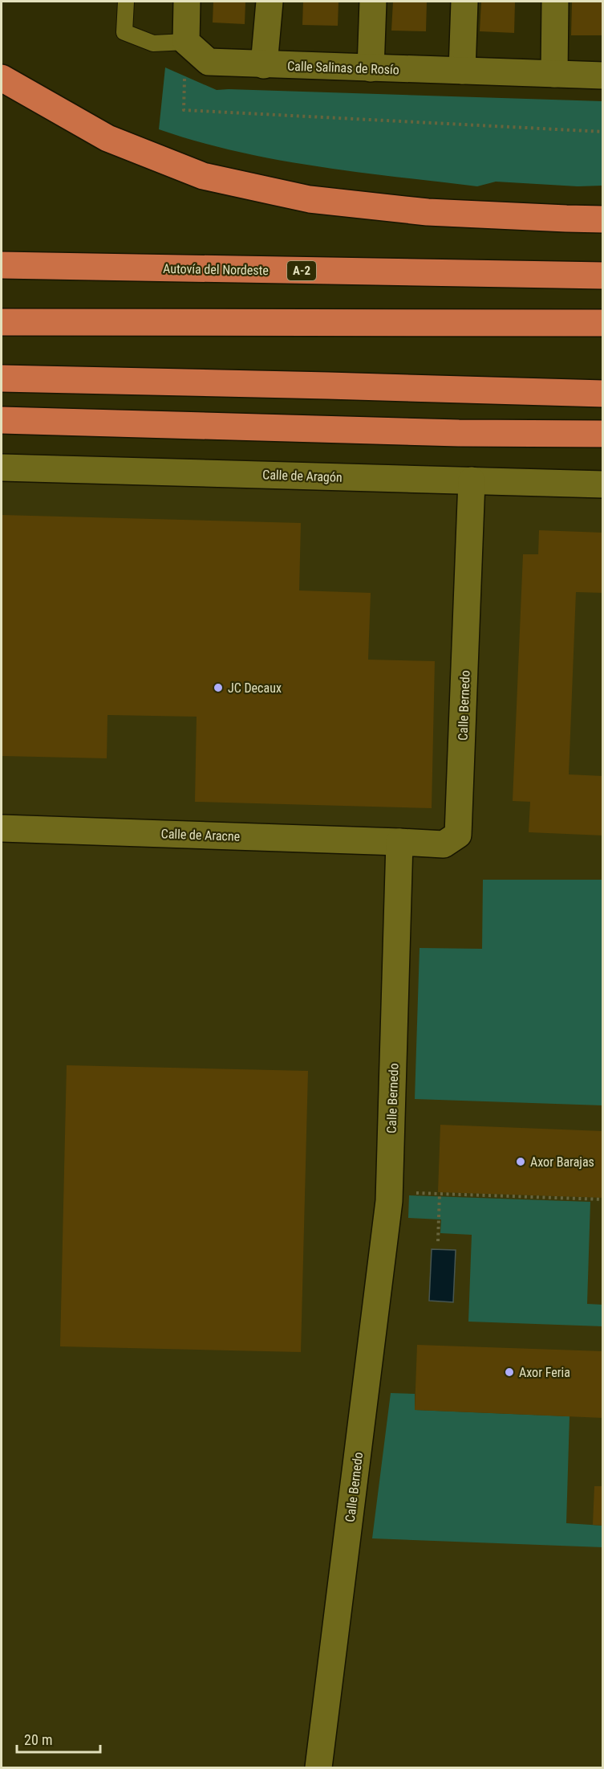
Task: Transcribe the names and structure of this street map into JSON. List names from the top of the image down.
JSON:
{
  "streets": {
    "highway": ["Autovía del Nordeste", "A-2"],
    "street": [
      "Calle Salinas de Rosío",
      "Calle de Aragón",
      "Calle Bernedo",
      "Calle de Aracne"
    ]
  },
  "crossings": [
    ["Calle de Aragón", "Calle Bernedo"],
    ["Calle Bernedo", "Calle de Aracne"]
  ],
  "places": ["JC Decaux", "Axor Barajas", "Axor Feria"],
  "scale_bar": "20 m"
}
